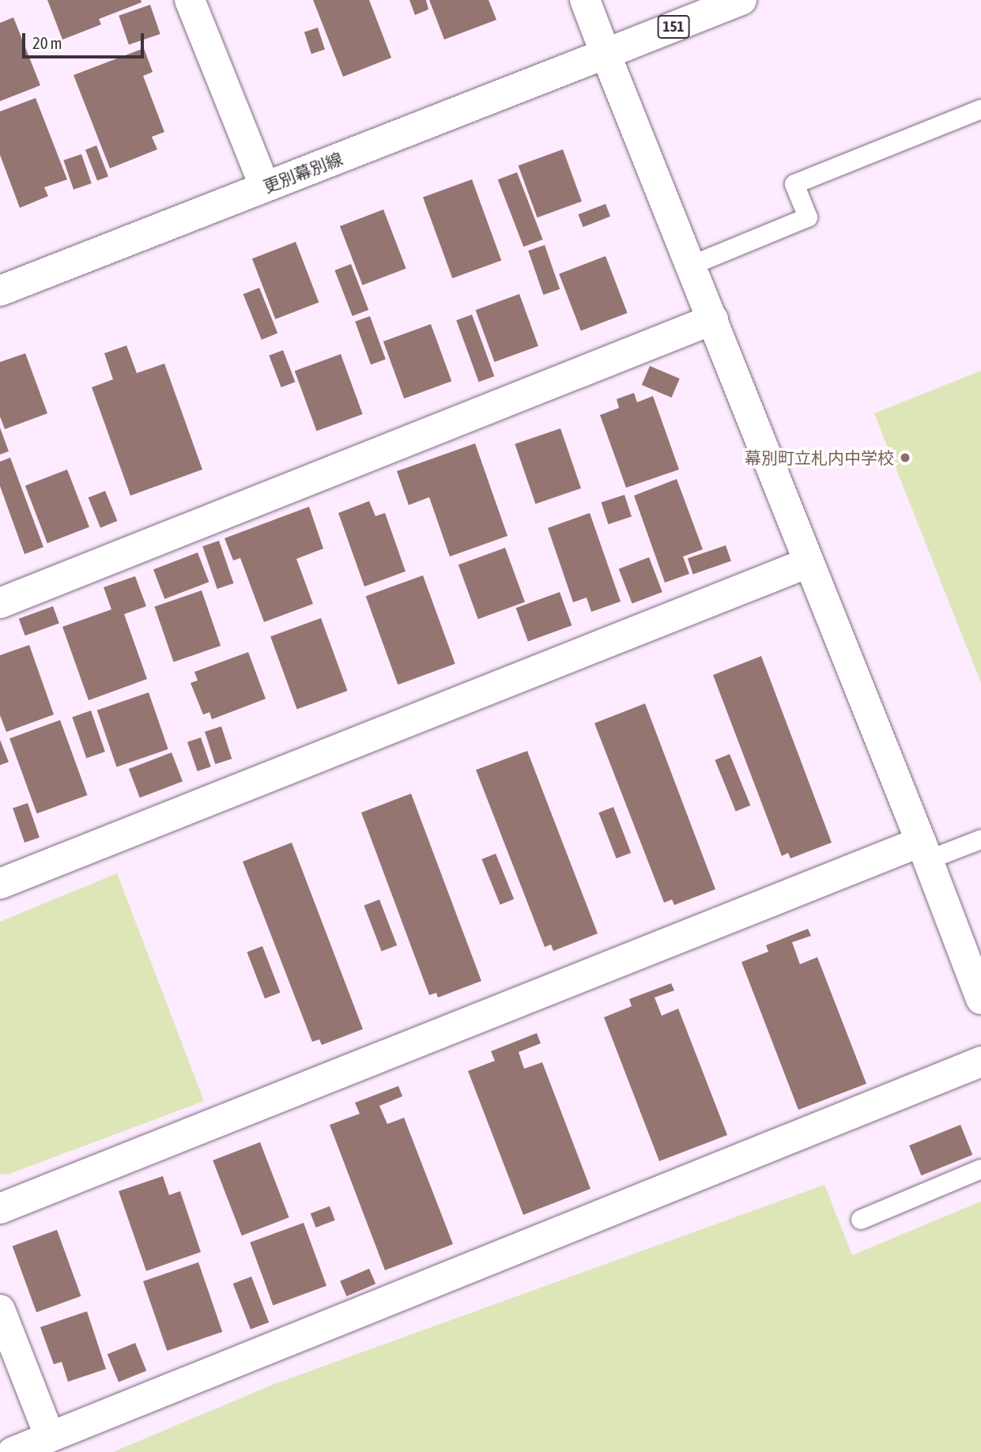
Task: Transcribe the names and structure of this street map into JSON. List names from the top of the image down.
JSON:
{
  "streets": {
    "street": ["151", "更別幕別線"]
  },
  "crossings": [
    ["151", "更別幕別線"]
  ],
  "places": ["幕別町立札内中学校"],
  "scale_bar": "20 m"
}
